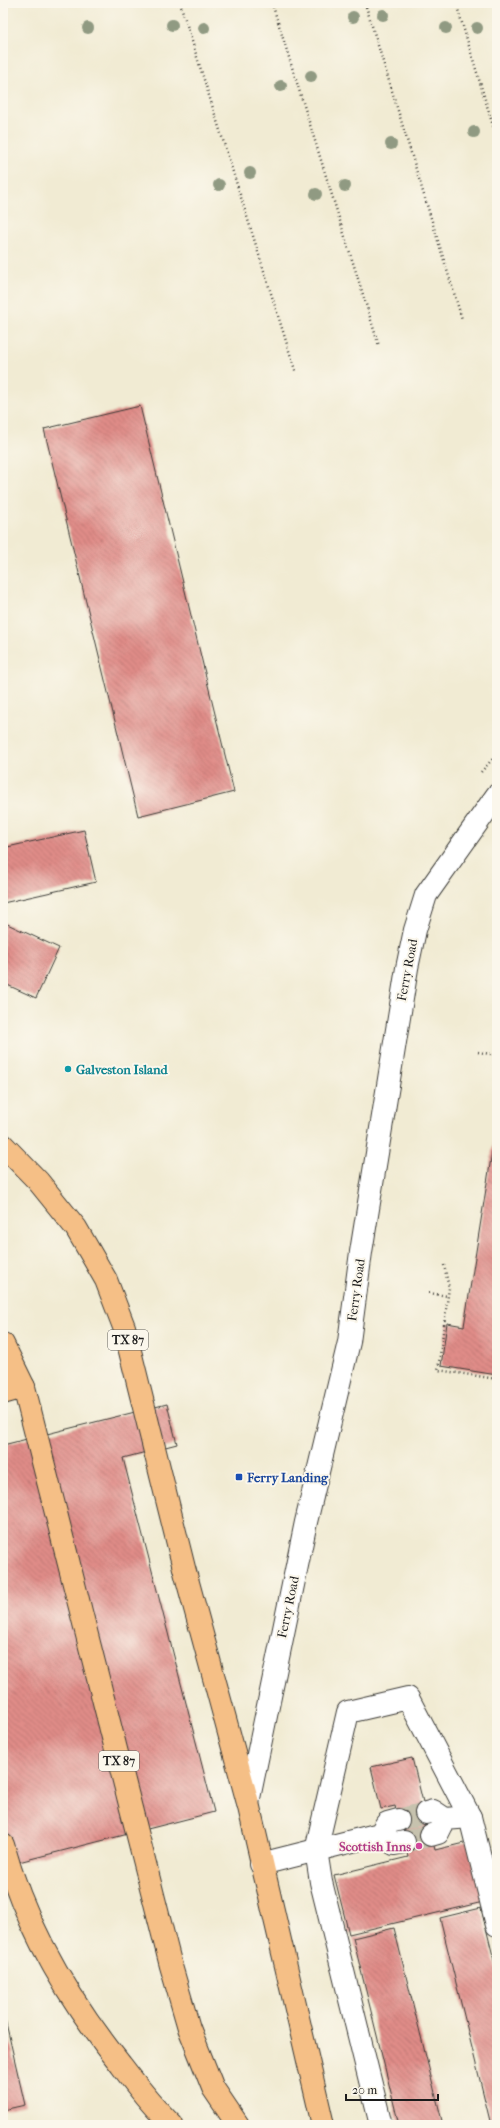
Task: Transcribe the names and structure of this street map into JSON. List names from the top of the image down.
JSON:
{
  "streets": {
    "main road": ["TX 87"],
    "lane": ["Ferry Road"]
  },
  "crossings": [
    ["Ferry Road", "TX 87"]
  ],
  "places": {
    "other": ["Galveston Island", "Scottish Inns"],
    "transit": ["Ferry Landing"]
  },
  "scale_bar": "20 m"
}
